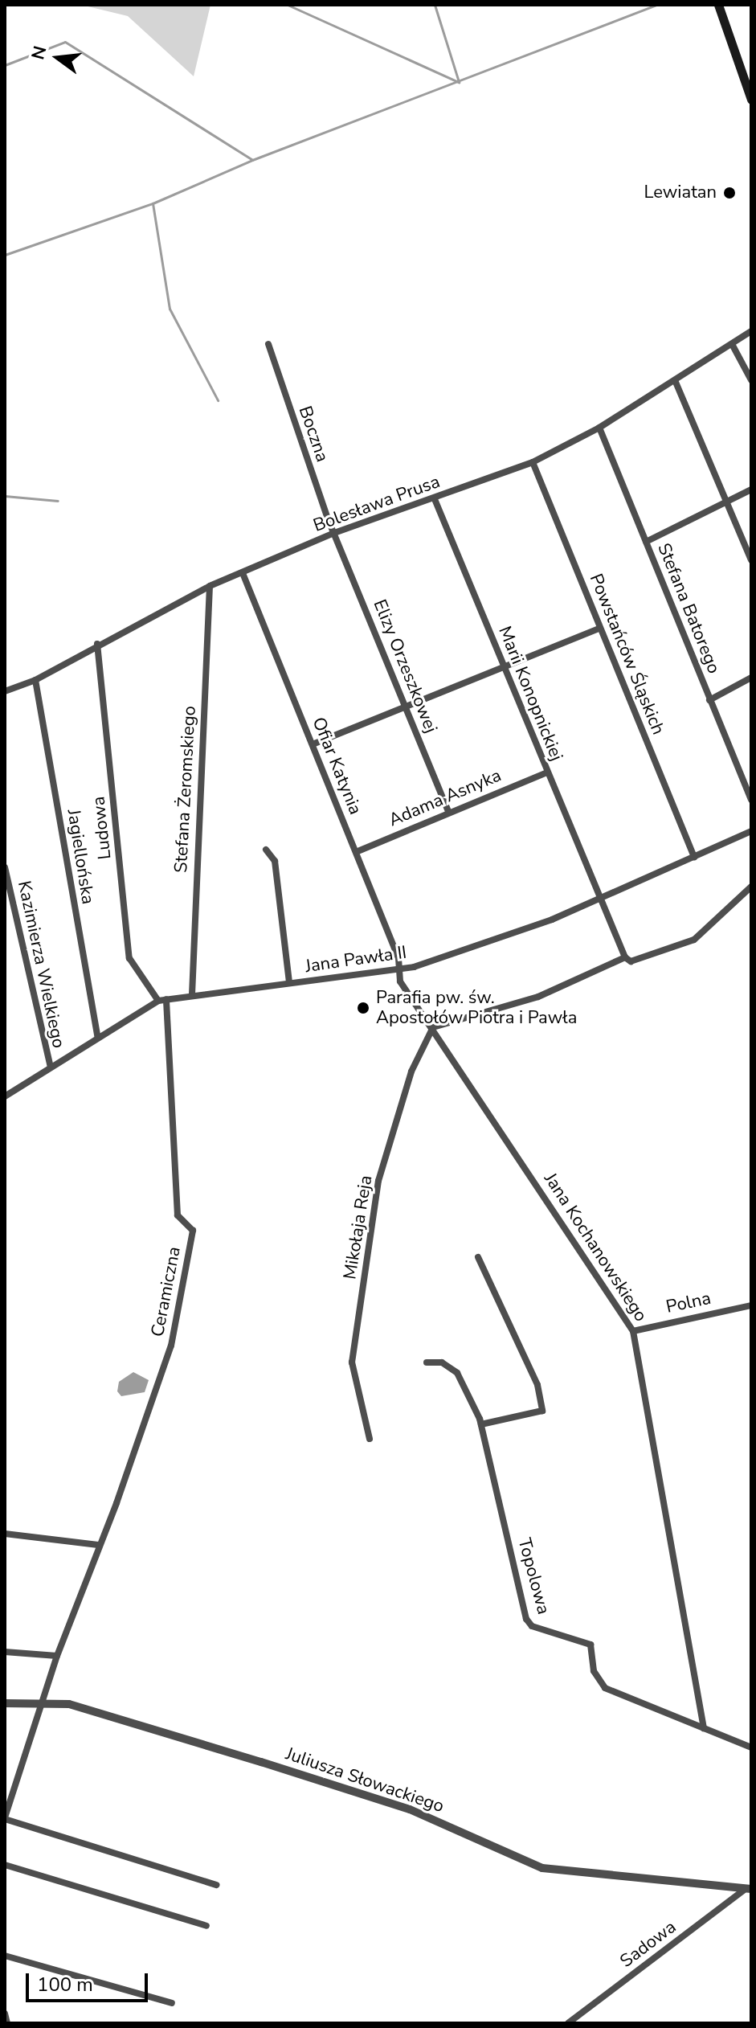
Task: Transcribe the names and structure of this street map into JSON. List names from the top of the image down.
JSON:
{
  "streets": {
    "street": [
      "Boczna",
      "Bolesława Prusa",
      "Stefana Batorego",
      "Powstańców Śląskich",
      "Elizy Orzeszkowej",
      "Marii Konopnickiej",
      "Ofiar Katynia",
      "Stefana Żeromskiego",
      "Adama Asnyka",
      "Ludowa",
      "Jagiellońska",
      "Jana Pawła II",
      "Kazimierza Wielkiego",
      "Mikołaja Reja",
      "Jana Kochanowskiego",
      "Ceramiczna",
      "Polna",
      "Topolowa",
      "Juliusza Słowackiego",
      "Sadowa"
    ]
  },
  "crossings": [
    ["Boczna", "Bolesława Prusa"],
    ["Boczna", "Elizy Orzeszkowej"],
    ["Bolesława Prusa", "Stefana Batorego"],
    ["Bolesława Prusa", "Powstańców Śląskich"],
    ["Bolesława Prusa", "Elizy Orzeszkowej"],
    ["Bolesława Prusa", "Marii Konopnickiej"],
    ["Bolesława Prusa", "Ofiar Katynia"],
    ["Bolesława Prusa", "Stefana Żeromskiego"],
    ["Bolesława Prusa", "Ludowa"],
    ["Bolesława Prusa", "Jagiellońska"],
    ["Powstańców Śląskich", "Jana Pawła II"],
    ["Elizy Orzeszkowej", "Adama Asnyka"],
    ["Marii Konopnickiej", "Adama Asnyka"],
    ["Marii Konopnickiej", "Jana Pawła II"],
    ["Ofiar Katynia", "Adama Asnyka"],
    ["Ofiar Katynia", "Jana Pawła II"],
    ["Ofiar Katynia", "Jana Kochanowskiego"],
    ["Stefana Żeromskiego", "Jana Pawła II"],
    ["Ludowa", "Jana Pawła II"],
    ["Jagiellońska", "Jana Pawła II"],
    ["Jana Pawła II", "Kazimierza Wielkiego"],
    ["Jana Pawła II", "Jana Kochanowskiego"],
    ["Jana Pawła II", "Ceramiczna"],
    ["Mikołaja Reja", "Jana Kochanowskiego"],
    ["Jana Kochanowskiego", "Polna"],
    ["Jana Kochanowskiego", "Topolowa"],
    ["Ceramiczna", "Juliusza Słowackiego"],
    ["Juliusza Słowackiego", "Sadowa"]
  ],
  "places": ["Lewiatan", "Parafia pw. św. Apostołów Piotra i Pawła"],
  "scale_bar": "100 m",
  "north": "left"
}
